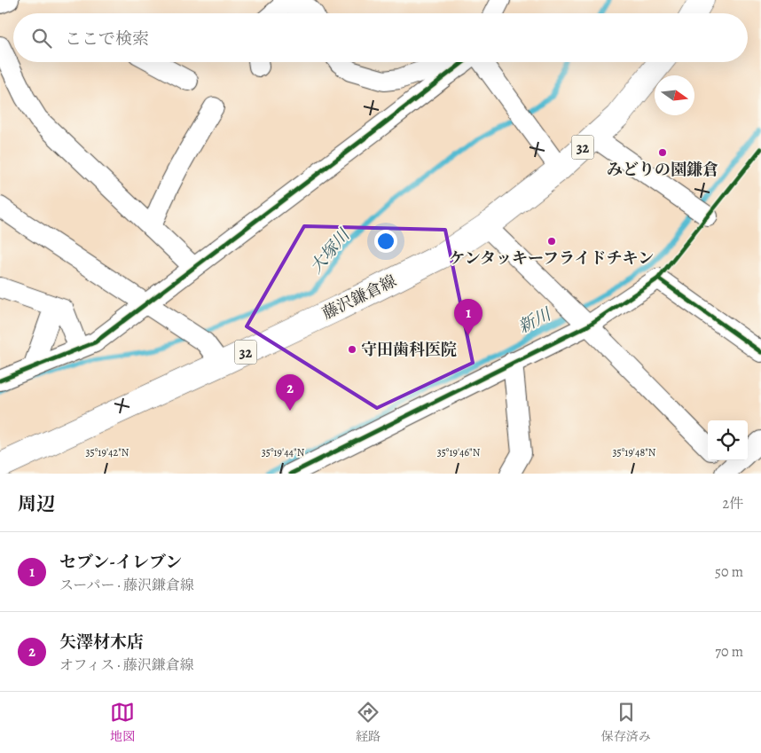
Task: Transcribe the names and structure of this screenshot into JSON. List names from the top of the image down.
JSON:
{
  "streets": {
    "main road": ["32", "藤沢鎌倉線"]
  },
  "water": ["大塚川", "新川"],
  "places": ["みどりの園鎌倉", "ケンタッキーフライドチキン", "守田歯科医院"],
  "north": "right",
  "page": {
    "search": "ここで検索",
    "pins": ["1", "2"],
    "heading": ["周辺", "2件"],
    "list": [
      {
        "mark": "1",
        "name": "セブン-イレブン",
        "note": "スーパー · 藤沢鎌倉線",
        "value": "50 m"
      },
      {
        "mark": "2",
        "name": "矢澤材木店",
        "note": "オフィス · 藤沢鎌倉線",
        "value": "70 m"
      }
    ],
    "nav": ["地図", "経路", "保存済み"]
  },
  "coordinates": [
    "35°19'42\"N",
    "35°19'44\"N",
    "35°19'46\"N",
    "35°19'48\"N"
  ]
}
